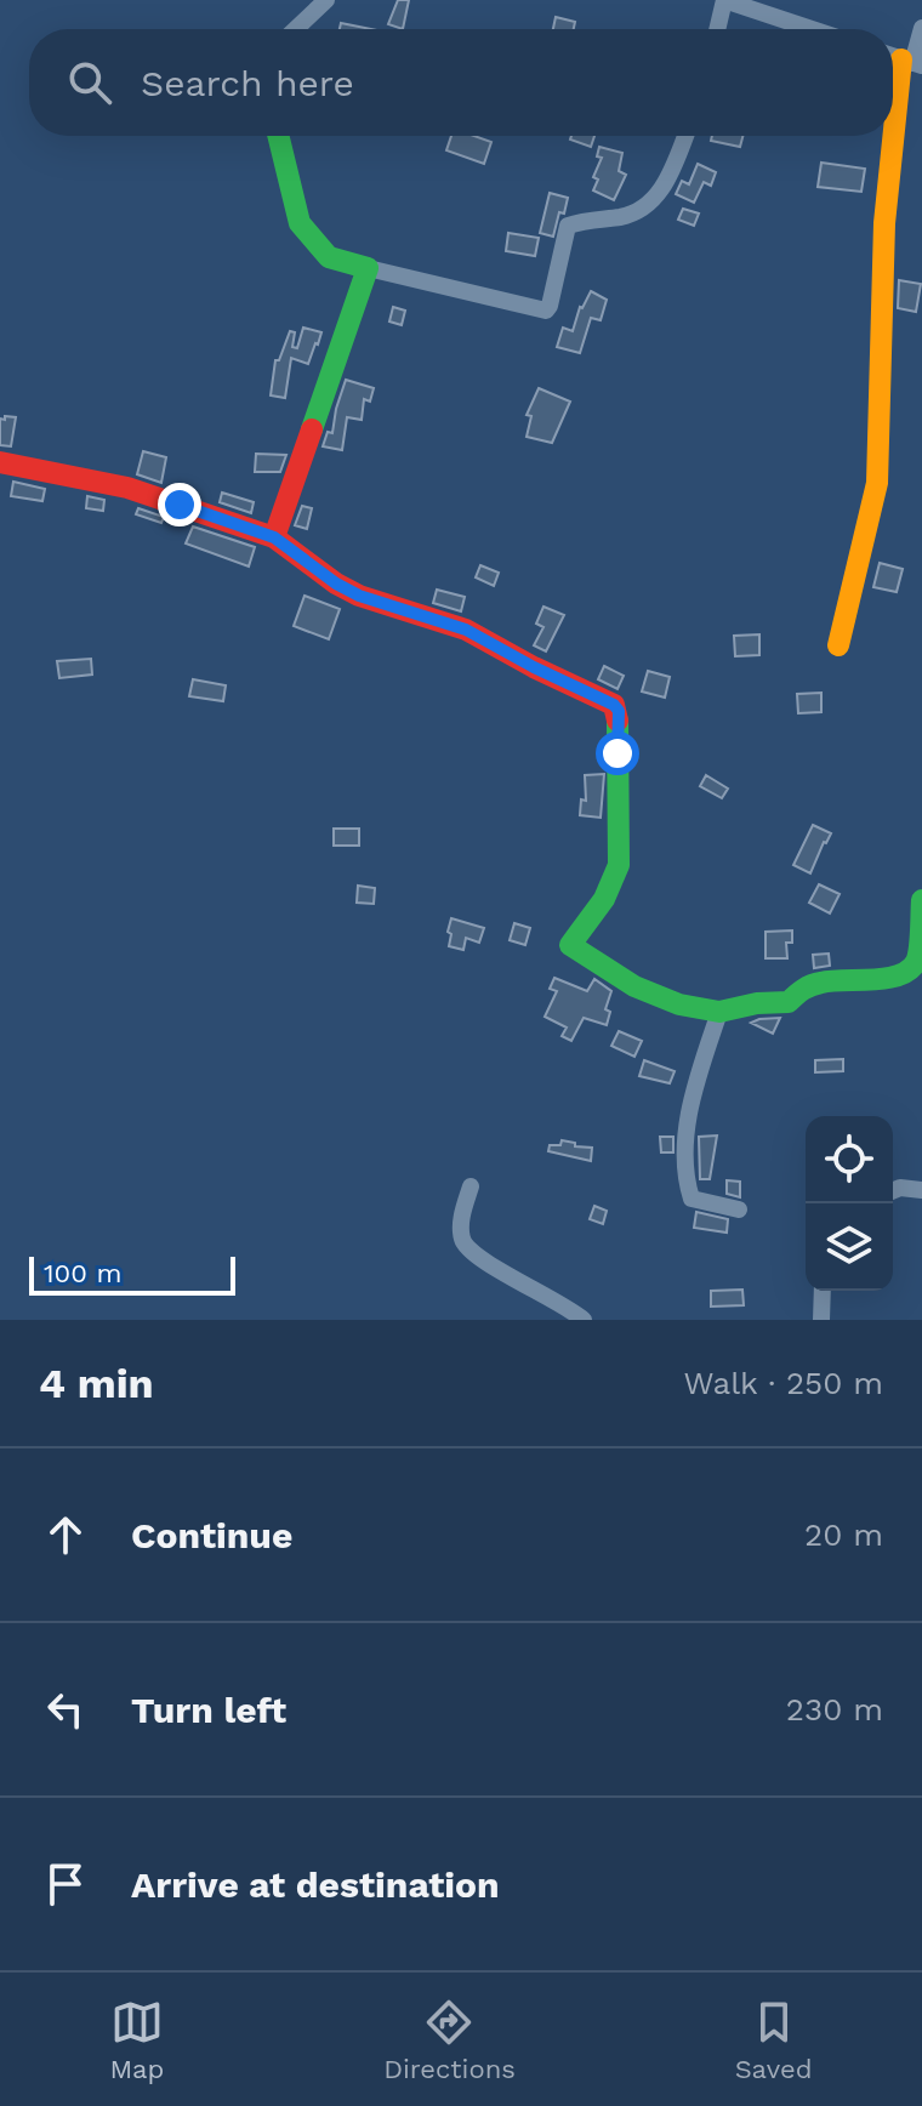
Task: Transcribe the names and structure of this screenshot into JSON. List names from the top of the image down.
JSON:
{
  "scale_bar": "100 m",
  "page": {
    "search": "Search here",
    "scale": "100 m",
    "heading": ["4 min", "Walk · 250 m"],
    "list": [
      ["Continue", "20 m"],
      ["Turn left", "230 m"],
      "Arrive at destination"
    ],
    "nav": ["Map", "Directions", "Saved"]
  }
}
